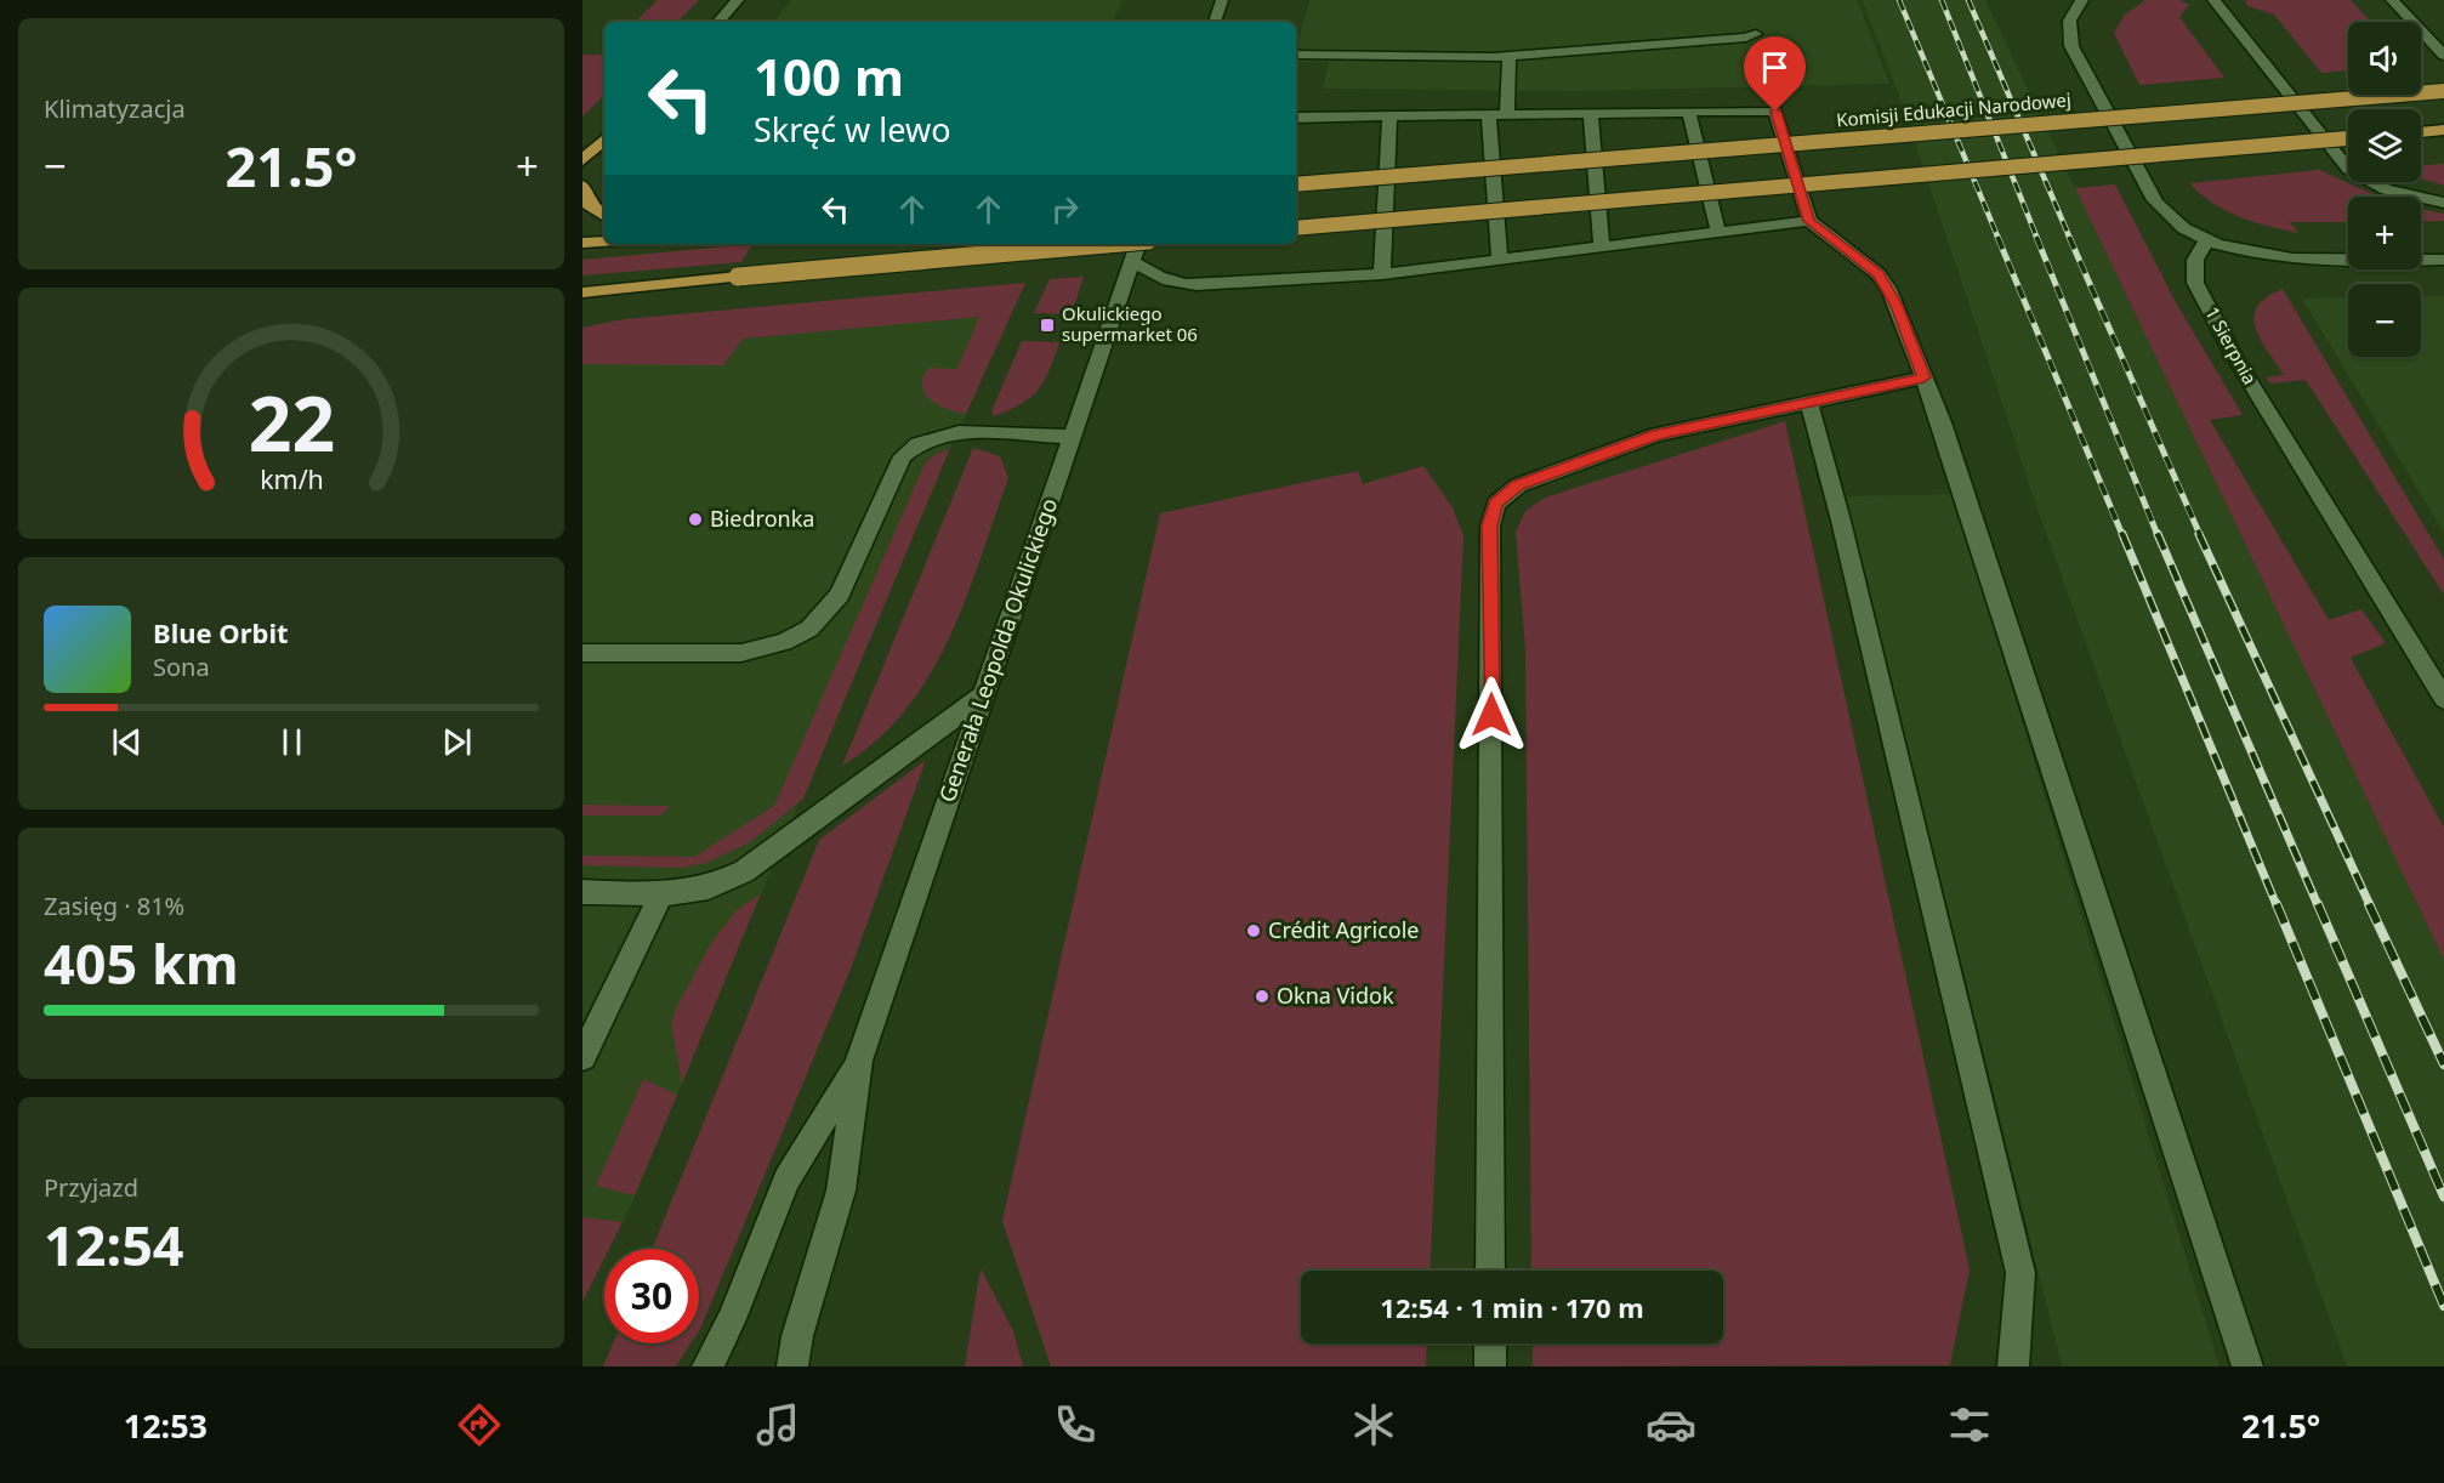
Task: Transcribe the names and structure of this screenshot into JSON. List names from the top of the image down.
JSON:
{
  "streets": {
    "main road": ["Komisji Edukacji Narodowej"],
    "street": ["1 Sierpnia", "Generała Leopolda Okulickiego"]
  },
  "places": {
    "transit": ["Okulickiego supermarket 06"],
    "other": ["Biedronka", "Crédit Agricole", "Okna Vidok"]
  },
  "page": {
    "tile": [
      "Klimatyzacja",
      ["Zasięg · 81%", "405 km"],
      ["Przyjazd", "12:54"]
    ],
    "map_buttons": ["+", "−"],
    "turn": ["100 m", "Skręć w lewo"],
    "heat": ["−", "21.5°", "+"],
    "song": ["Blue Orbit", "Sona"],
    "limit": "30",
    "trip": "12:54 · 1 min · 170 m",
    "tabs": ["12:53", "21.5°"],
    "gauge": ["22", "km/h"]
  }
}
